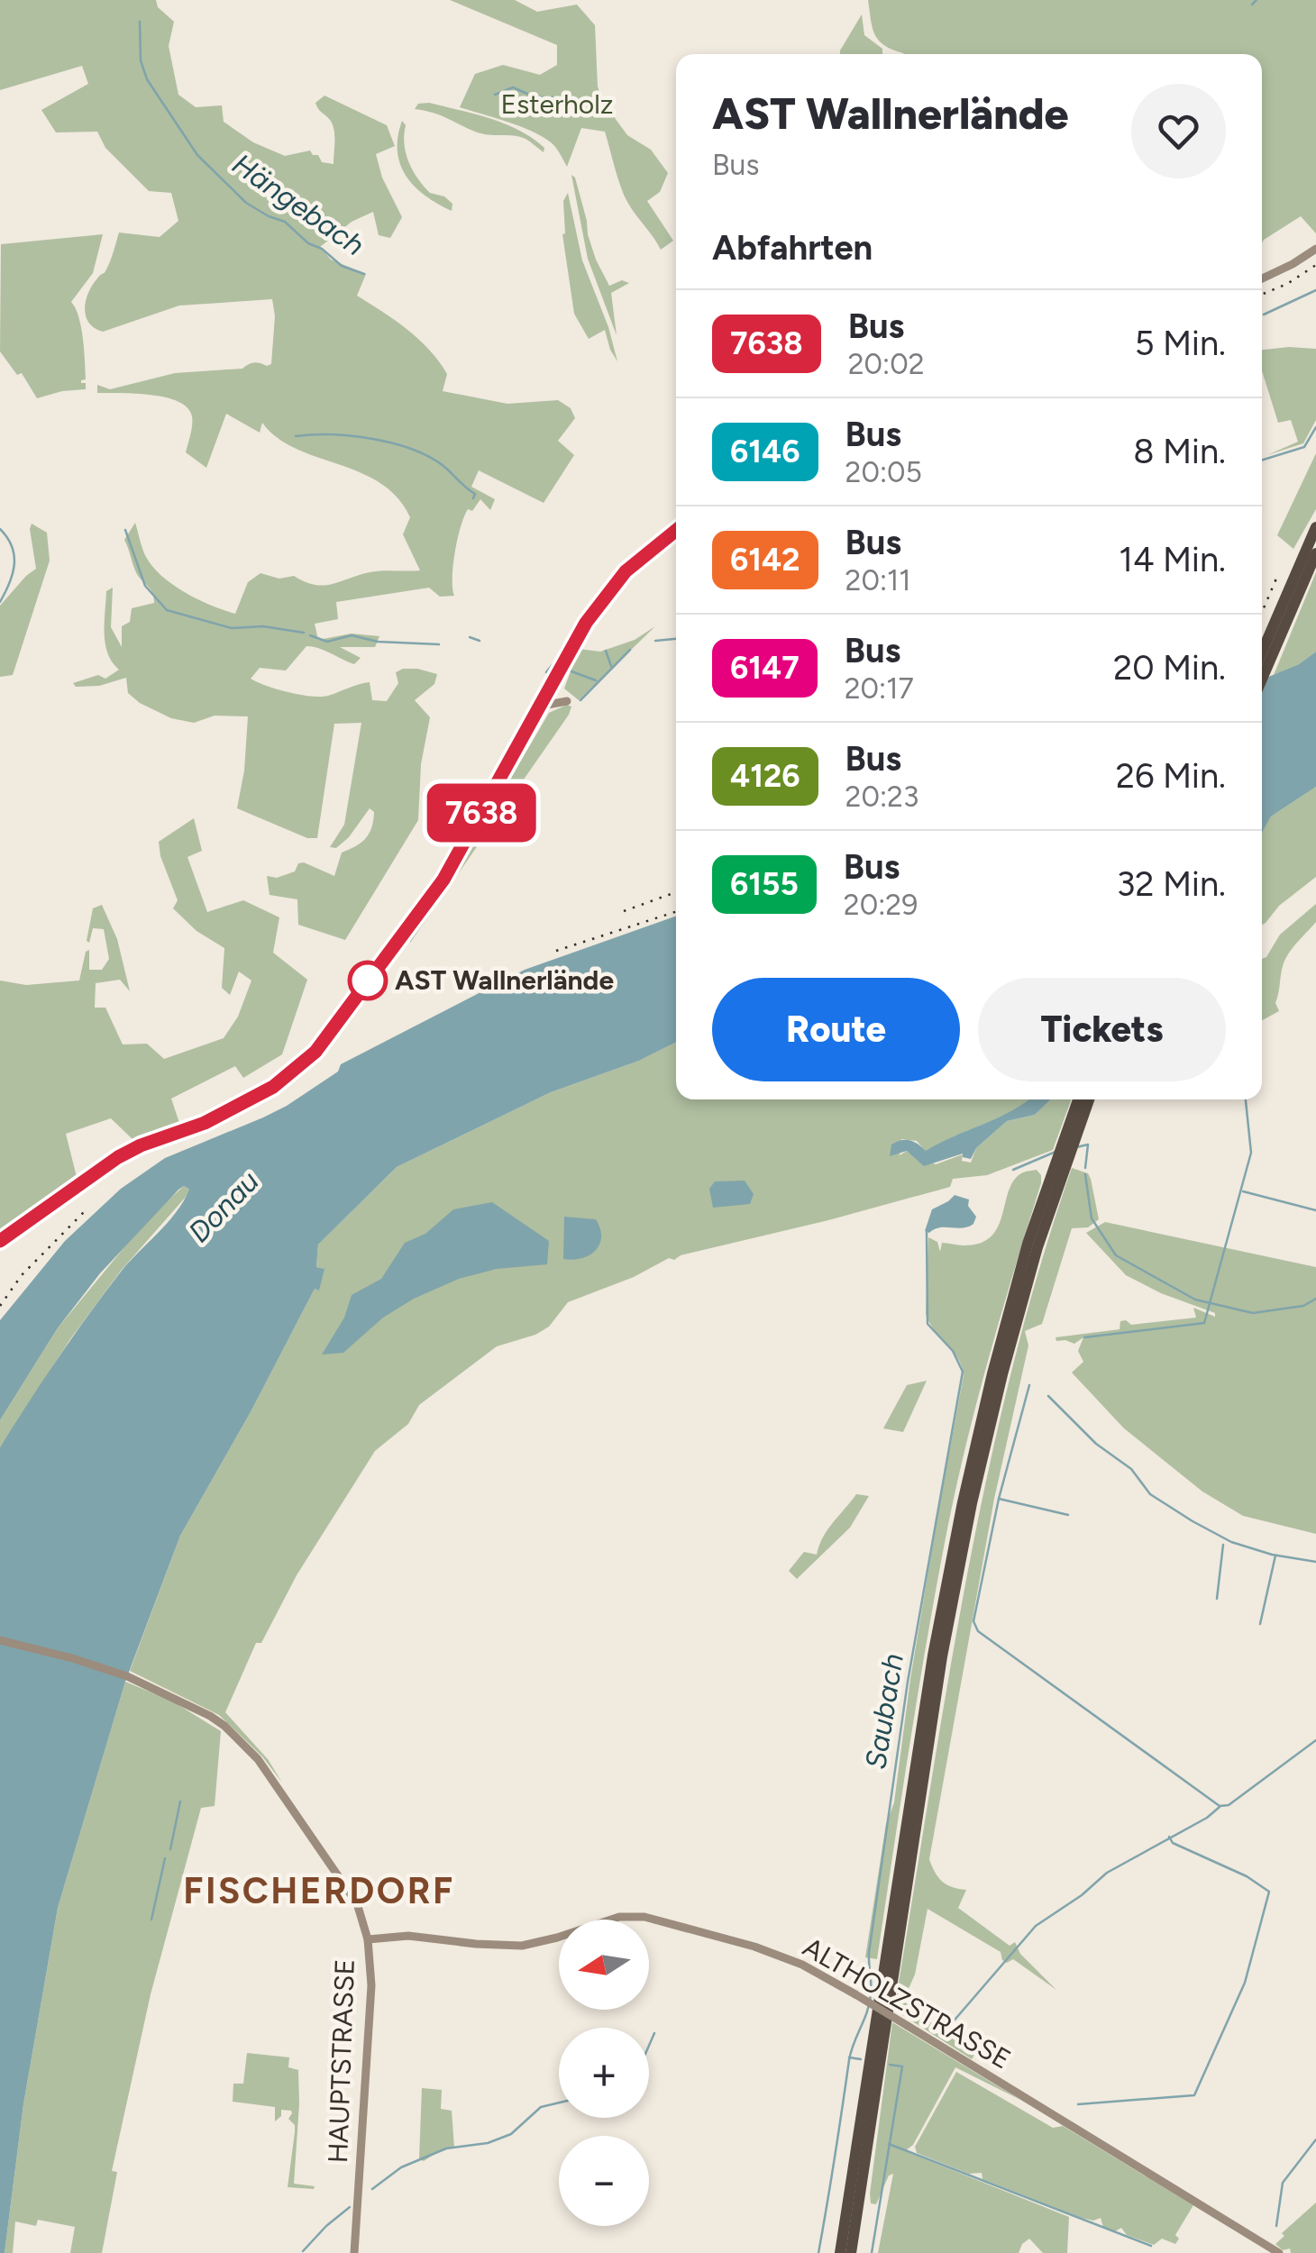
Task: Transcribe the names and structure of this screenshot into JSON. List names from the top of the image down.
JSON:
{
  "streets": {
    "main road": ["ALTHOLZSTRASSE", "HAUPTSTRASSE"]
  },
  "crossings": [
    ["ALTHOLZSTRASSE", "HAUPTSTRASSE"]
  ],
  "districts": ["FISCHERDORF"],
  "water": ["Hängebach", "Donau", "Saubach"],
  "parks": ["Esterholz"],
  "places": ["AST Wallnerlände"],
  "lines": ["bus line 7638"],
  "north": "left",
  "page": {
    "on_map": "7638",
    "heading": [
      ["AST Wallnerlände", "Bus"],
      "Abfahrten"
    ],
    "list": [
      {
        "mark": "7638",
        "name": "Bus",
        "note": "20:02",
        "value": "5 Min."
      },
      {
        "mark": "6146",
        "name": "Bus",
        "note": "20:05",
        "value": "8 Min."
      },
      {
        "mark": "6142",
        "name": "Bus",
        "note": "20:11",
        "value": "14 Min."
      },
      {
        "mark": "6147",
        "name": "Bus",
        "note": "20:17",
        "value": "20 Min."
      },
      {
        "mark": "4126",
        "name": "Bus",
        "note": "20:23",
        "value": "26 Min."
      },
      {
        "mark": "6155",
        "name": "Bus",
        "note": "20:29",
        "value": "32 Min."
      }
    ],
    "buttons": ["Route", "Tickets"],
    "map_buttons": ["+", "−"]
  }
}
